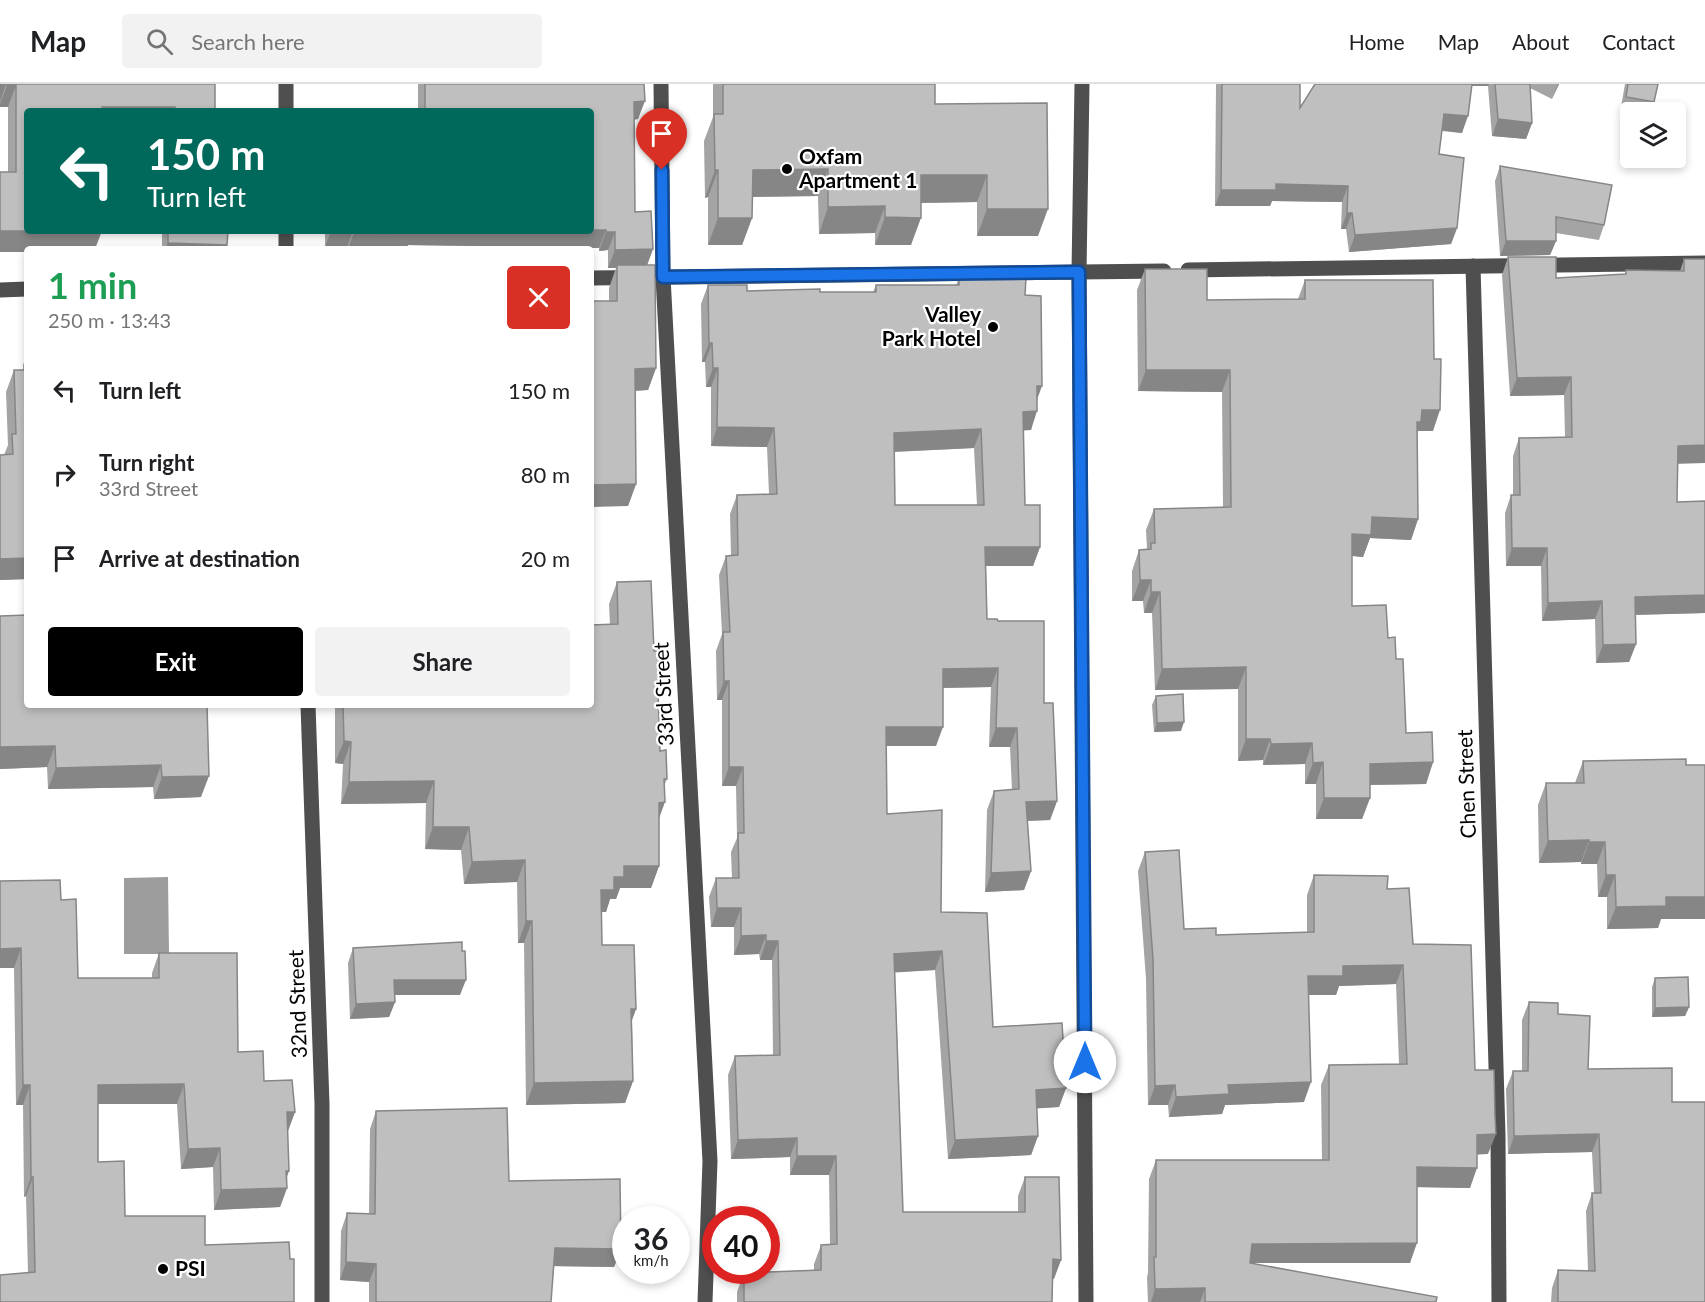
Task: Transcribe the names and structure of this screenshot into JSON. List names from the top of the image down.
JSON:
{
  "streets": {
    "street": ["33rd Street", "Chen Street", "32nd Street"]
  },
  "places": ["Oxfam Apartment 1", "Valley Park Hotel", "PSI"],
  "page": {
    "header": "Map",
    "search": "Search here",
    "nav": [
      "Home",
      "Map",
      "About",
      "Contact"
    ],
    "turn": ["150 m", "Turn left"],
    "heading": ["1 min", "250 m · 13:43"],
    "list": [
      {
        "name": "Turn left",
        "value": "150 m"
      },
      {
        "name": "Turn right",
        "note": "33rd Street",
        "value": "80 m"
      },
      {
        "name": "Arrive at destination",
        "value": "20 m"
      }
    ],
    "buttons": ["Exit", "Share"],
    "speed": "36 km/h",
    "limit": "40"
  }
}
